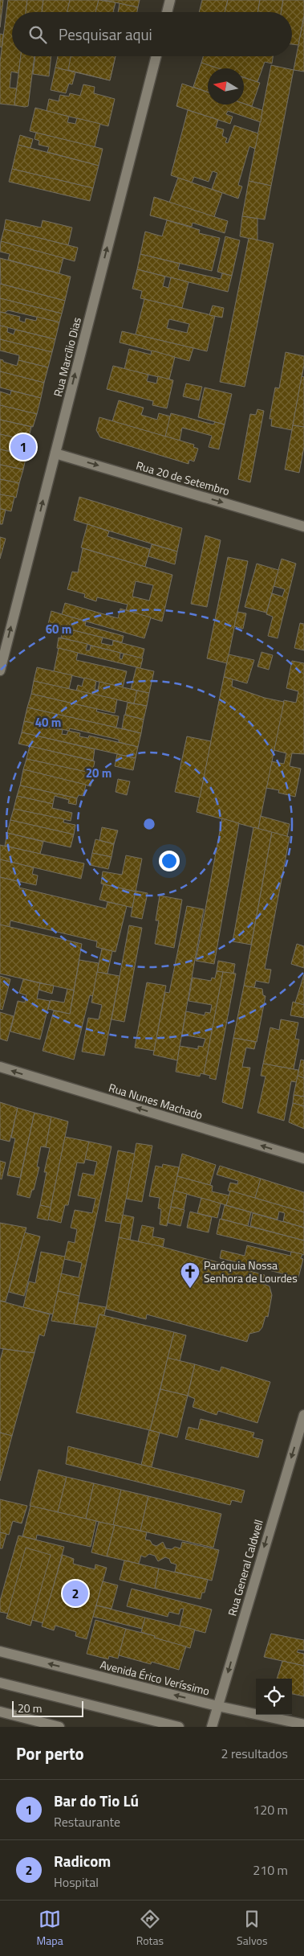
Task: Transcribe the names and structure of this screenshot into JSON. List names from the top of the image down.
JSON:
{
  "streets": {
    "street": [
      "Rua Marcílio Dias",
      "Rua 20 de Setembro",
      "Rua Nunes Machado",
      "Rua General Caldwell",
      "Avenida Érico Veríssimo"
    ]
  },
  "crossings": [
    ["Rua Marcílio Dias", "Rua 20 de Setembro"],
    ["Rua General Caldwell", "Avenida Érico Veríssimo"]
  ],
  "one_way": [
    "Rua Marcílio Dias",
    "Rua 20 de Setembro",
    "Rua Nunes Machado",
    "Rua General Caldwell"
  ],
  "places": {
    "church": ["Paróquia Nossa Senhora de Lourdes"]
  },
  "scale_bar": "20 m",
  "north": "left",
  "page": {
    "search": "Pesquisar aqui",
    "pins": ["1", "2"],
    "scale": "20 m",
    "heading": ["Por perto", "2 resultados"],
    "list": [
      {
        "mark": "1",
        "name": "Bar do Tio Lú",
        "note": "Restaurante",
        "value": "120 m"
      },
      {
        "mark": "2",
        "name": "Radicom",
        "note": "Hospital",
        "value": "210 m"
      }
    ],
    "nav": ["Mapa", "Rotas", "Salvos"]
  },
  "rings": ["60 m", "40 m", "20 m"]
}
